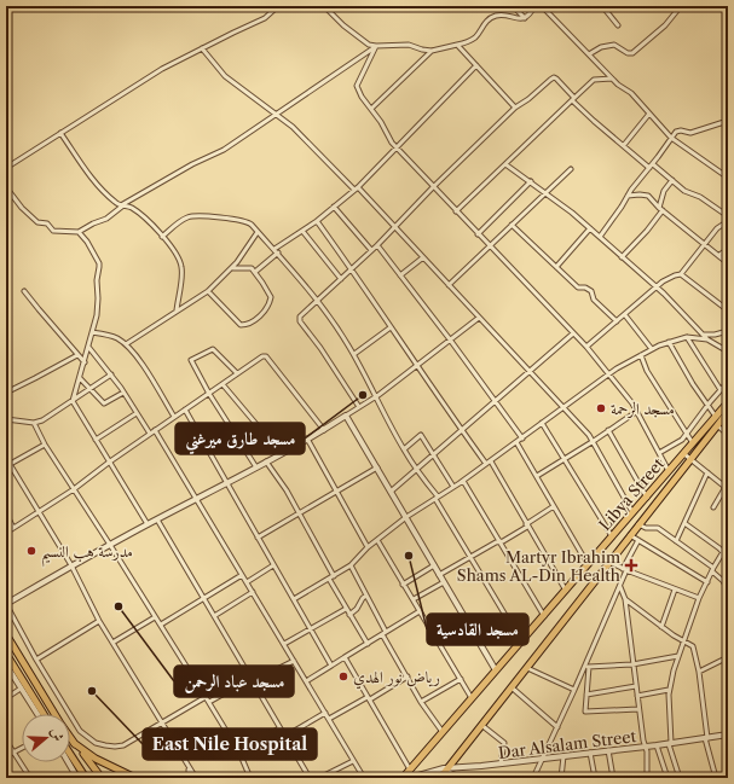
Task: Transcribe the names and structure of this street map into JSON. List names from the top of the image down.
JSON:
{
  "streets": {
    "main road": ["Libya Street"],
    "street": ["Dar Alsalam Street"]
  },
  "crossings": [
    ["Libya Street", "Dar Alsalam Street"]
  ],
  "places": {
    "other": [
      "مسجد طارق ميرغني",
      "مسجد الرحمة",
      "مدرسة هب النسيم",
      "مسجد القادسية",
      "مسجد عباد الرحمن",
      "رياض نور الهدي",
      "East Nile Hospital"
    ],
    "health": ["Martyr Ibrahim Shams AL-Din Health"]
  },
  "north": "right"
}
